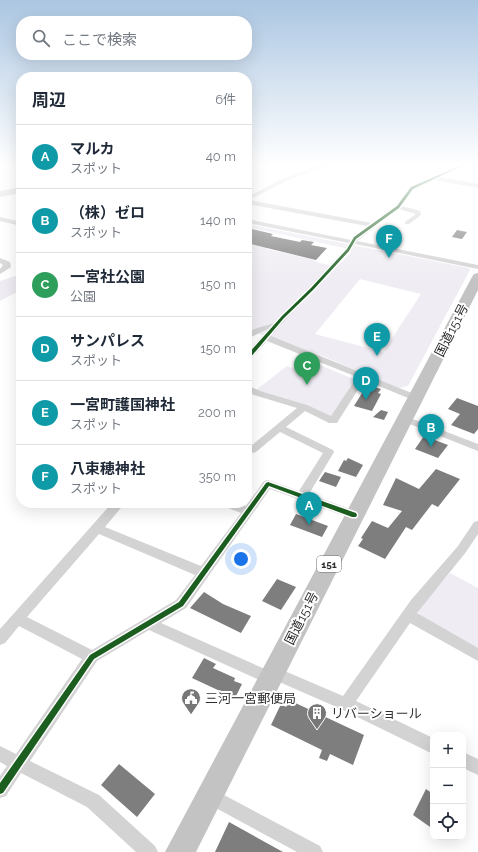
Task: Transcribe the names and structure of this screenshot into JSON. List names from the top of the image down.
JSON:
{
  "streets": {
    "highway": ["国道151号", "151"]
  },
  "places": {
    "public building": ["三河一宮郵便局"],
    "building": ["リバーショール"]
  },
  "page": {
    "search": "ここで検索",
    "heading": ["周辺", "6件"],
    "list": [
      {
        "mark": "A",
        "name": "マルカ",
        "note": "スポット",
        "value": "40 m"
      },
      {
        "mark": "B",
        "name": "（株）ゼロ",
        "note": "スポット",
        "value": "140 m"
      },
      {
        "mark": "C",
        "name": "一宮社公園",
        "note": "公園",
        "value": "150 m"
      },
      {
        "mark": "D",
        "name": "サンパレス",
        "note": "スポット",
        "value": "150 m"
      },
      {
        "mark": "E",
        "name": "一宮町護国神社",
        "note": "スポット",
        "value": "200 m"
      },
      {
        "mark": "F",
        "name": "八束穂神社",
        "note": "スポット",
        "value": "350 m"
      }
    ],
    "pins": [
      "F",
      "E",
      "C",
      "D",
      "B",
      "A"
    ],
    "map_buttons": ["+", "−"]
  }
}
